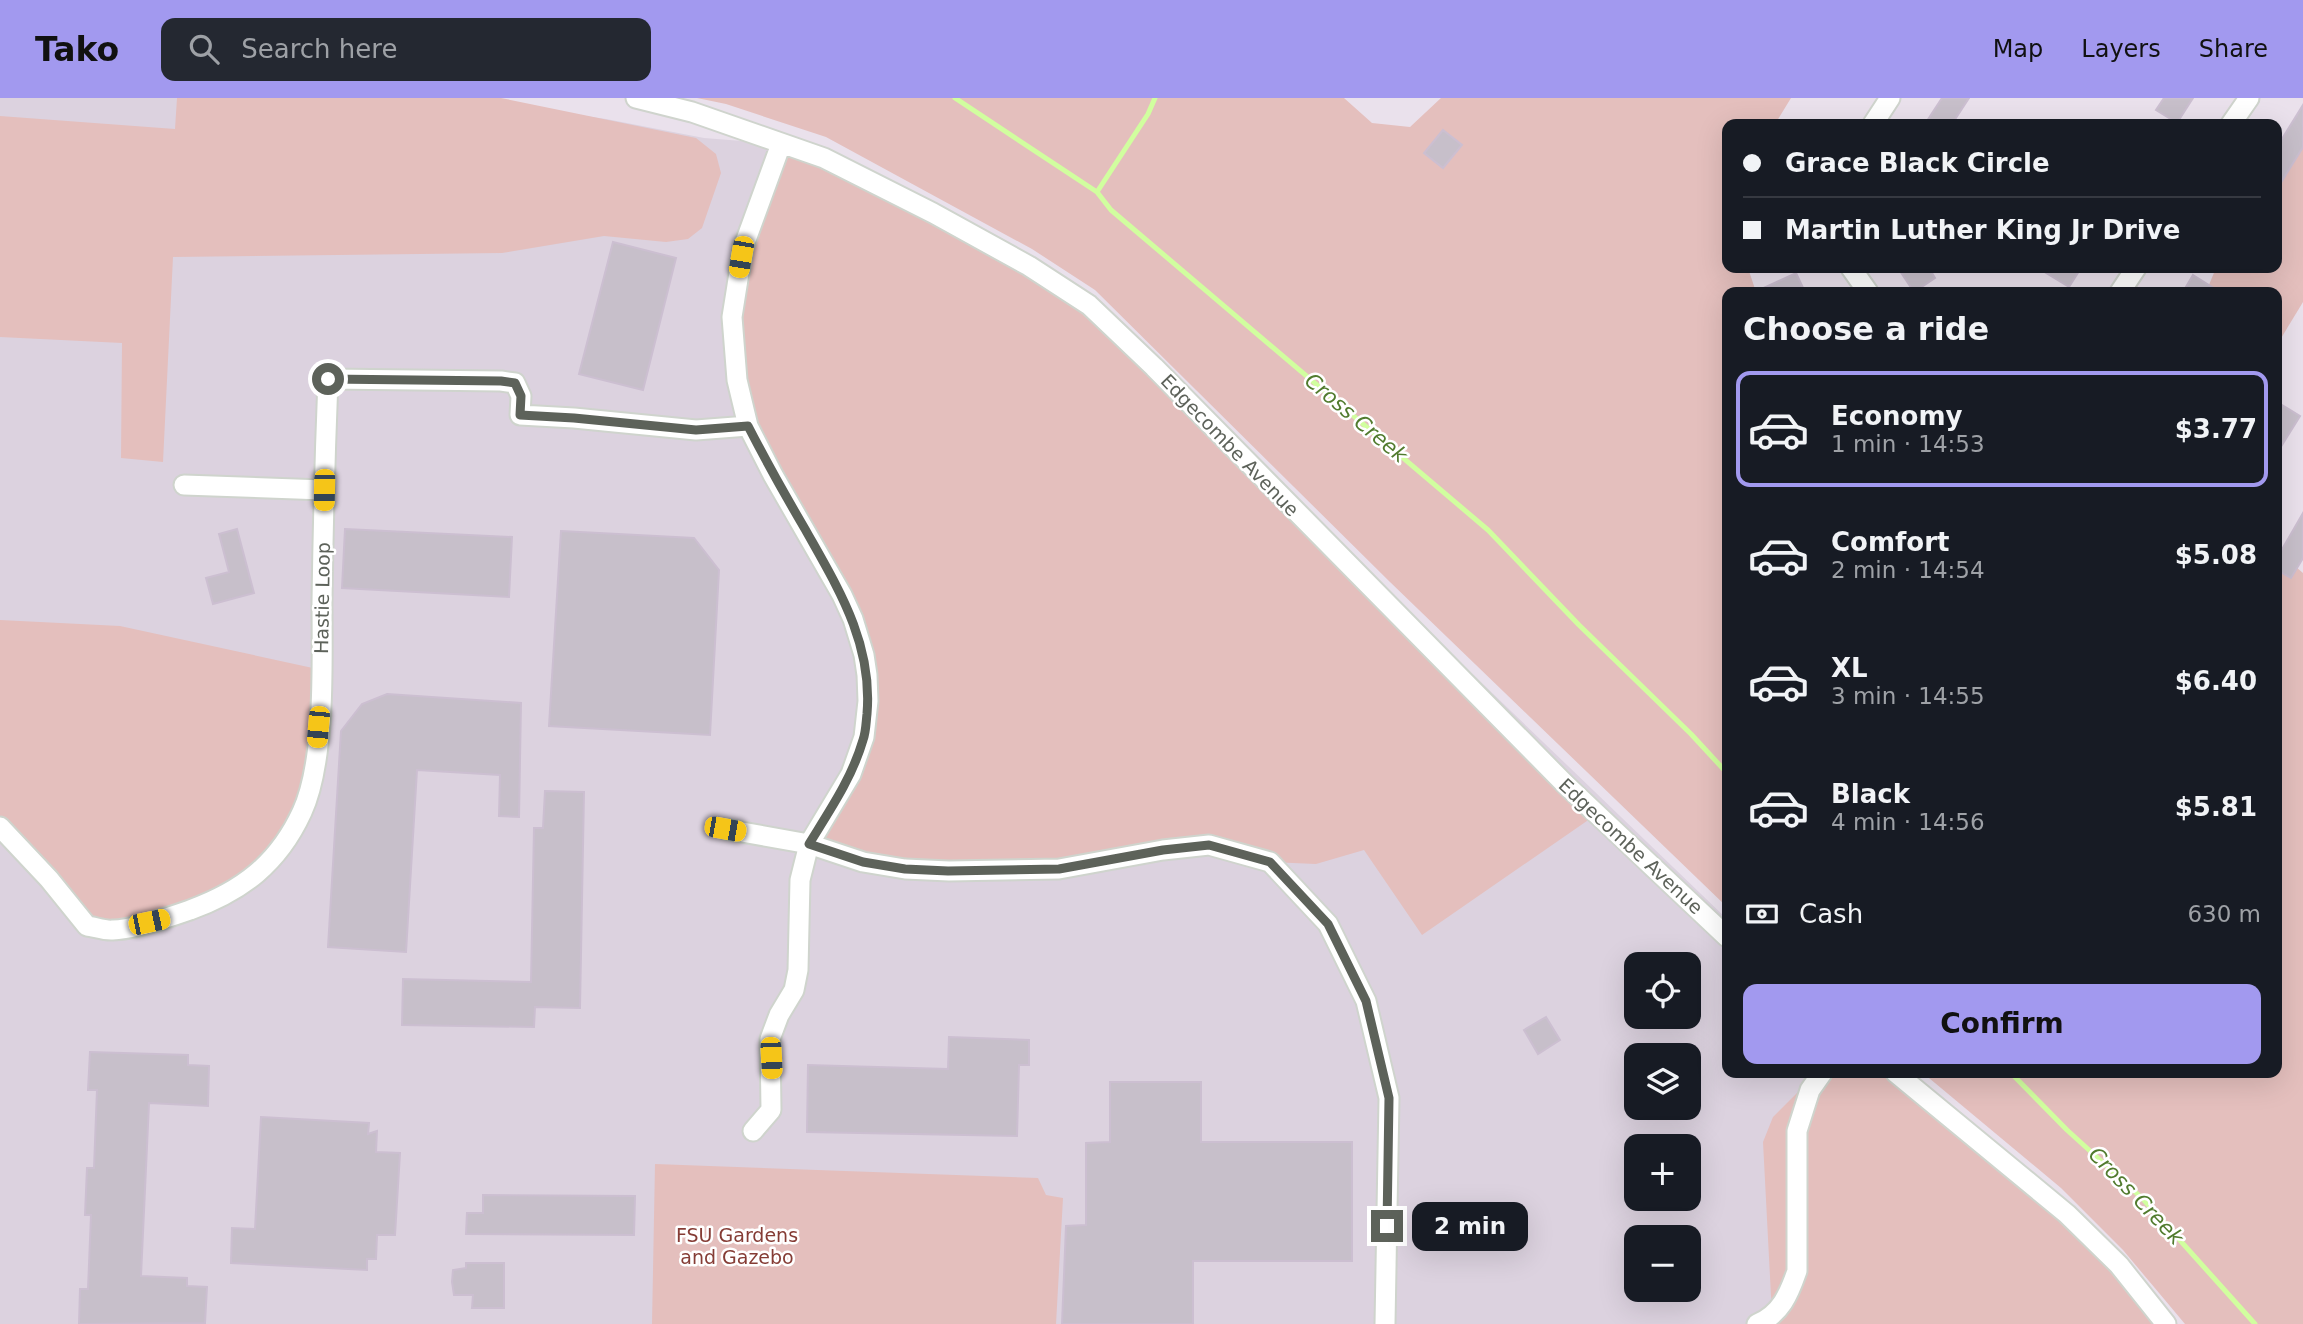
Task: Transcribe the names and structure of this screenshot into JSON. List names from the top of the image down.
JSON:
{
  "streets": {
    "street": ["Edgecombe Avenue", "Hastie Loop"]
  },
  "water": ["Cross Creek"],
  "parks": ["FSU Gardens and Gazebo"],
  "page": {
    "header": "Tako",
    "search": "Search here",
    "nav": ["Map", "Layers", "Share"],
    "banner": ["Grace Black Circle", "Martin Luther King Jr Drive"],
    "heading": "Choose a ride",
    "list": [
      {
        "name": "Economy",
        "note": "1 min · 14:53",
        "value": "$3.77"
      },
      {
        "name": "Comfort",
        "note": "2 min · 14:54",
        "value": "$5.08"
      },
      {
        "name": "XL",
        "note": "3 min · 14:55",
        "value": "$6.40"
      },
      {
        "name": "Black",
        "note": "4 min · 14:56",
        "value": "$5.81"
      }
    ],
    "pay": ["Cash", "630 m"],
    "map_buttons": ["+", "−"],
    "buttons": "Confirm",
    "bubble": "2 min"
  }
}
